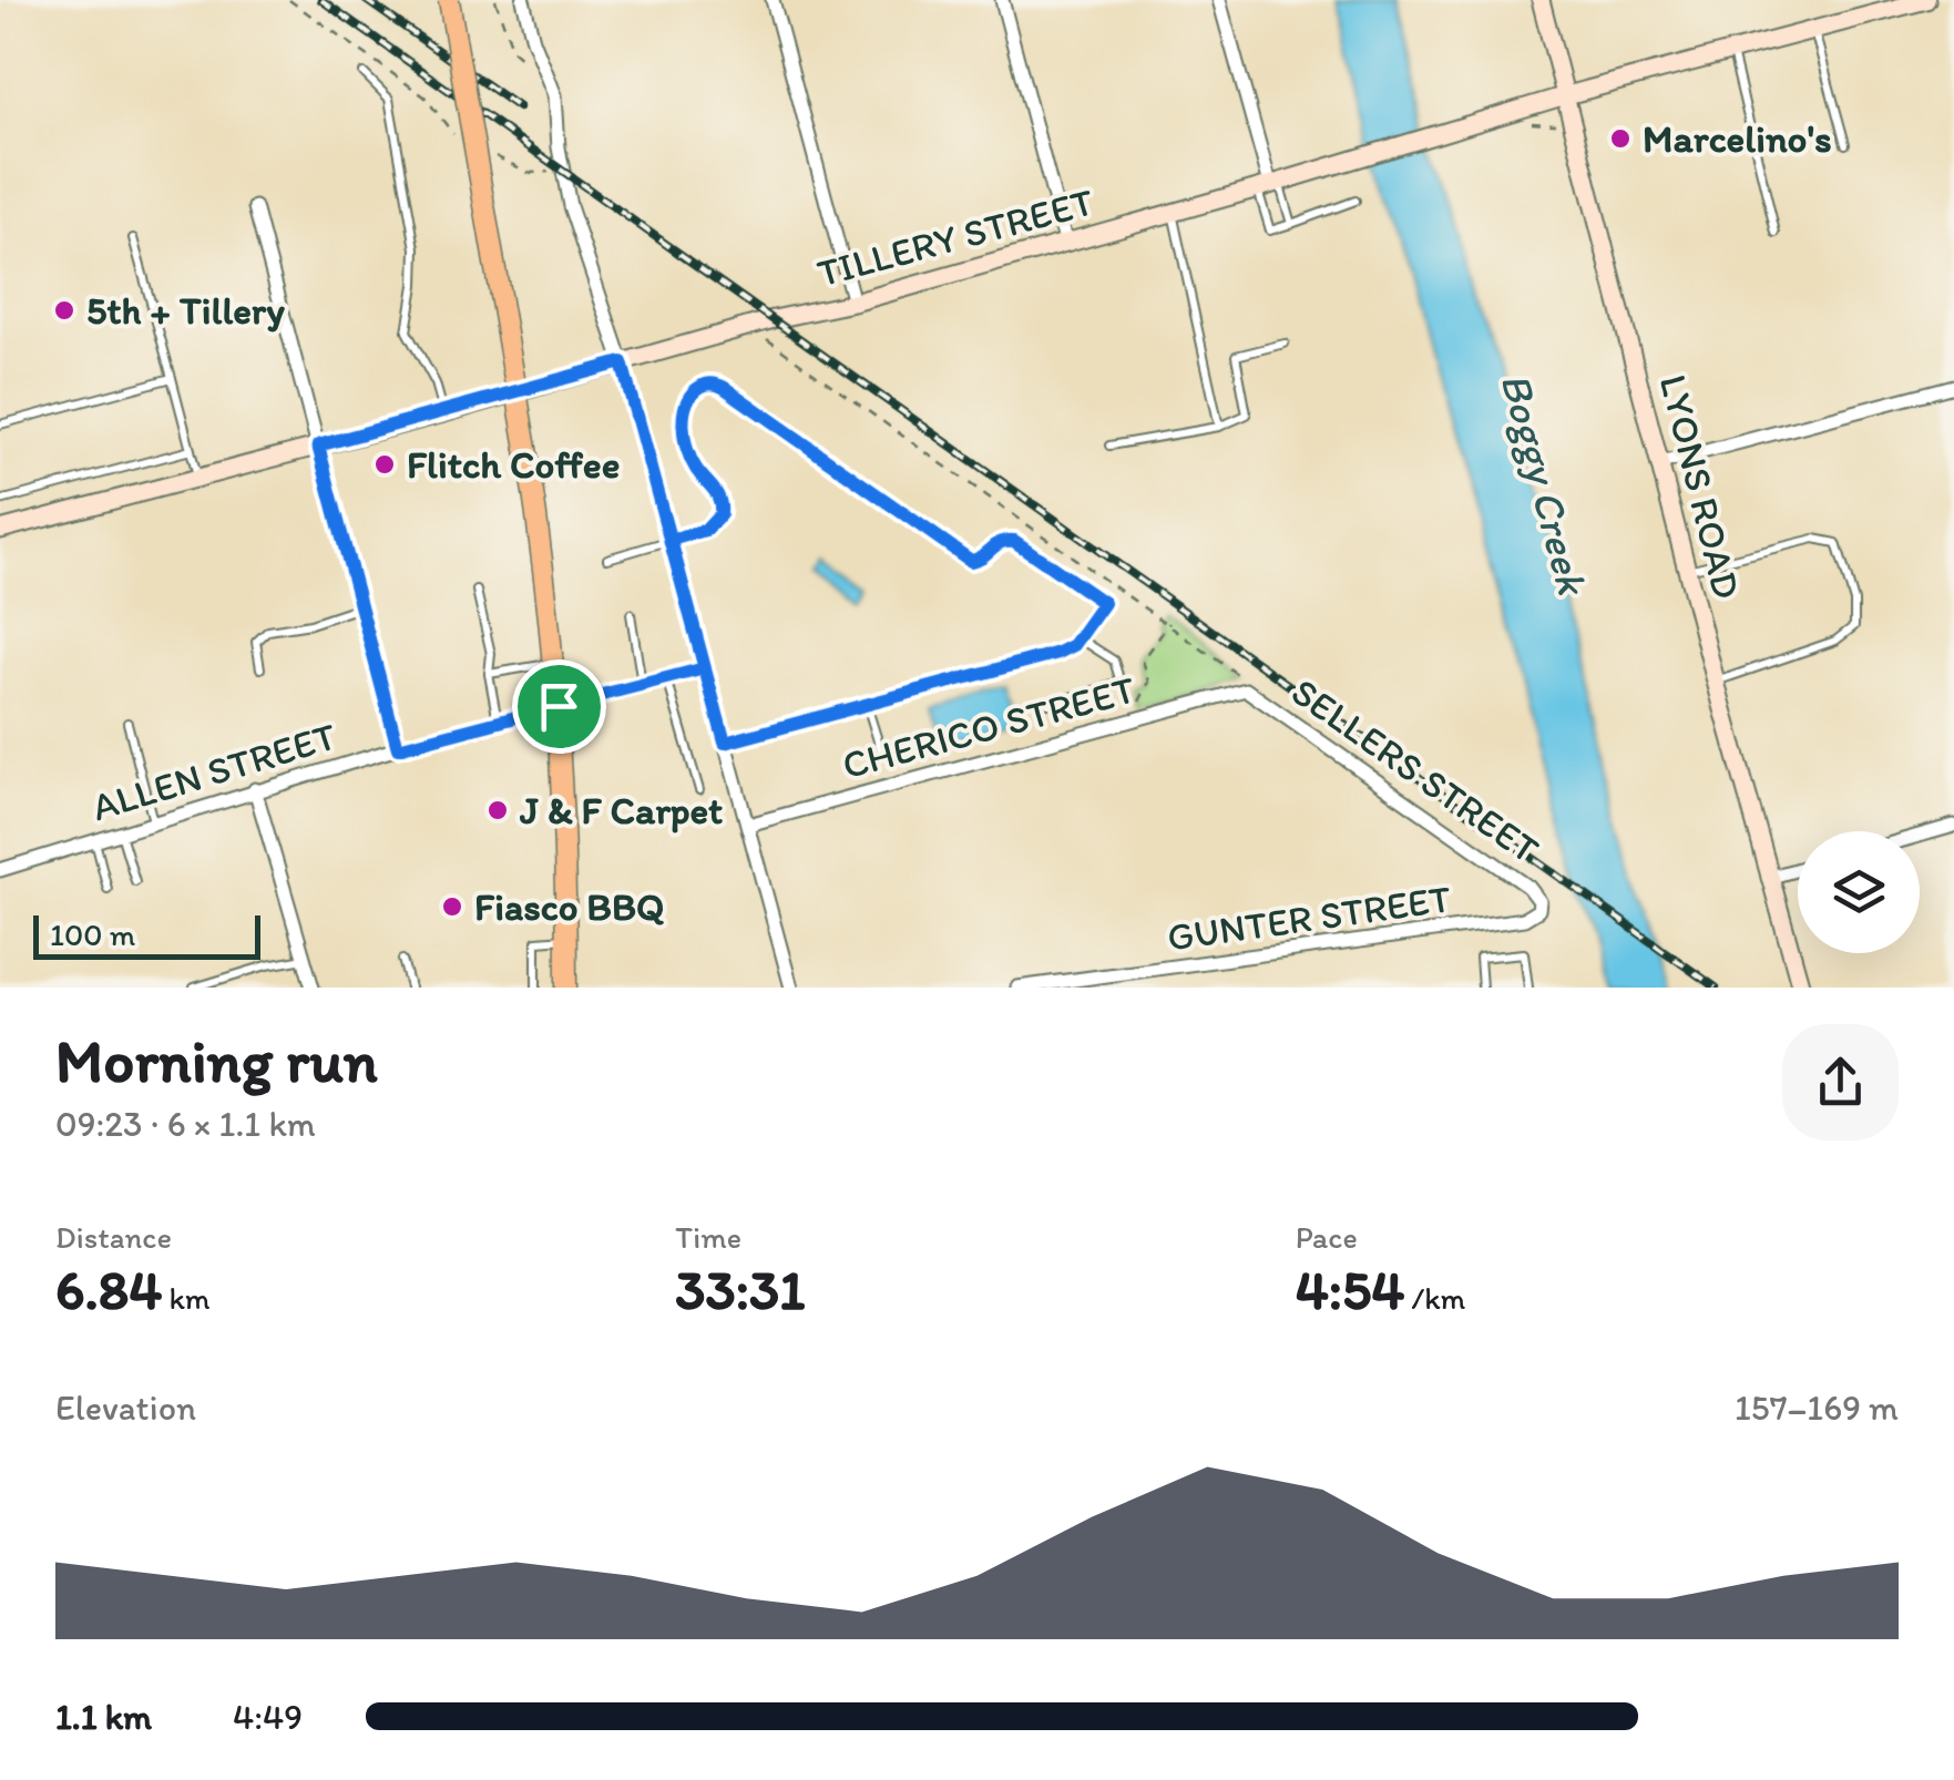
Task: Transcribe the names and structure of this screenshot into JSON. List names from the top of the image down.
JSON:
{
  "streets": {
    "street": [
      "TILLERY STREET",
      "LYONS ROAD",
      "CHERICO STREET",
      "SELLERS STREET",
      "ALLEN STREET",
      "GUNTER STREET"
    ]
  },
  "crossings": [
    ["TILLERY STREET", "LYONS ROAD"],
    ["CHERICO STREET", "SELLERS STREET"],
    ["SELLERS STREET", "GUNTER STREET"]
  ],
  "water": ["Boggy Creek"],
  "places": [
    "Marcelino's",
    "5th + Tillery",
    "Flitch Coffee",
    "J & F Carpet",
    "Fiasco BBQ"
  ],
  "scale_bar": "100 m",
  "page": {
    "scale": "100 m",
    "heading": ["Morning run", "09:23 · 6 × 1.1 km"],
    "stats": [
      ["Distance", "6.84 km"],
      ["Time", "33:31"],
      ["Pace", "4:54 /km"]
    ],
    "chart": ["Elevation", "157–169 m"],
    "list": [
      {
        "name": "1.1 km",
        "note": "4:49"
      }
    ]
  }
}
